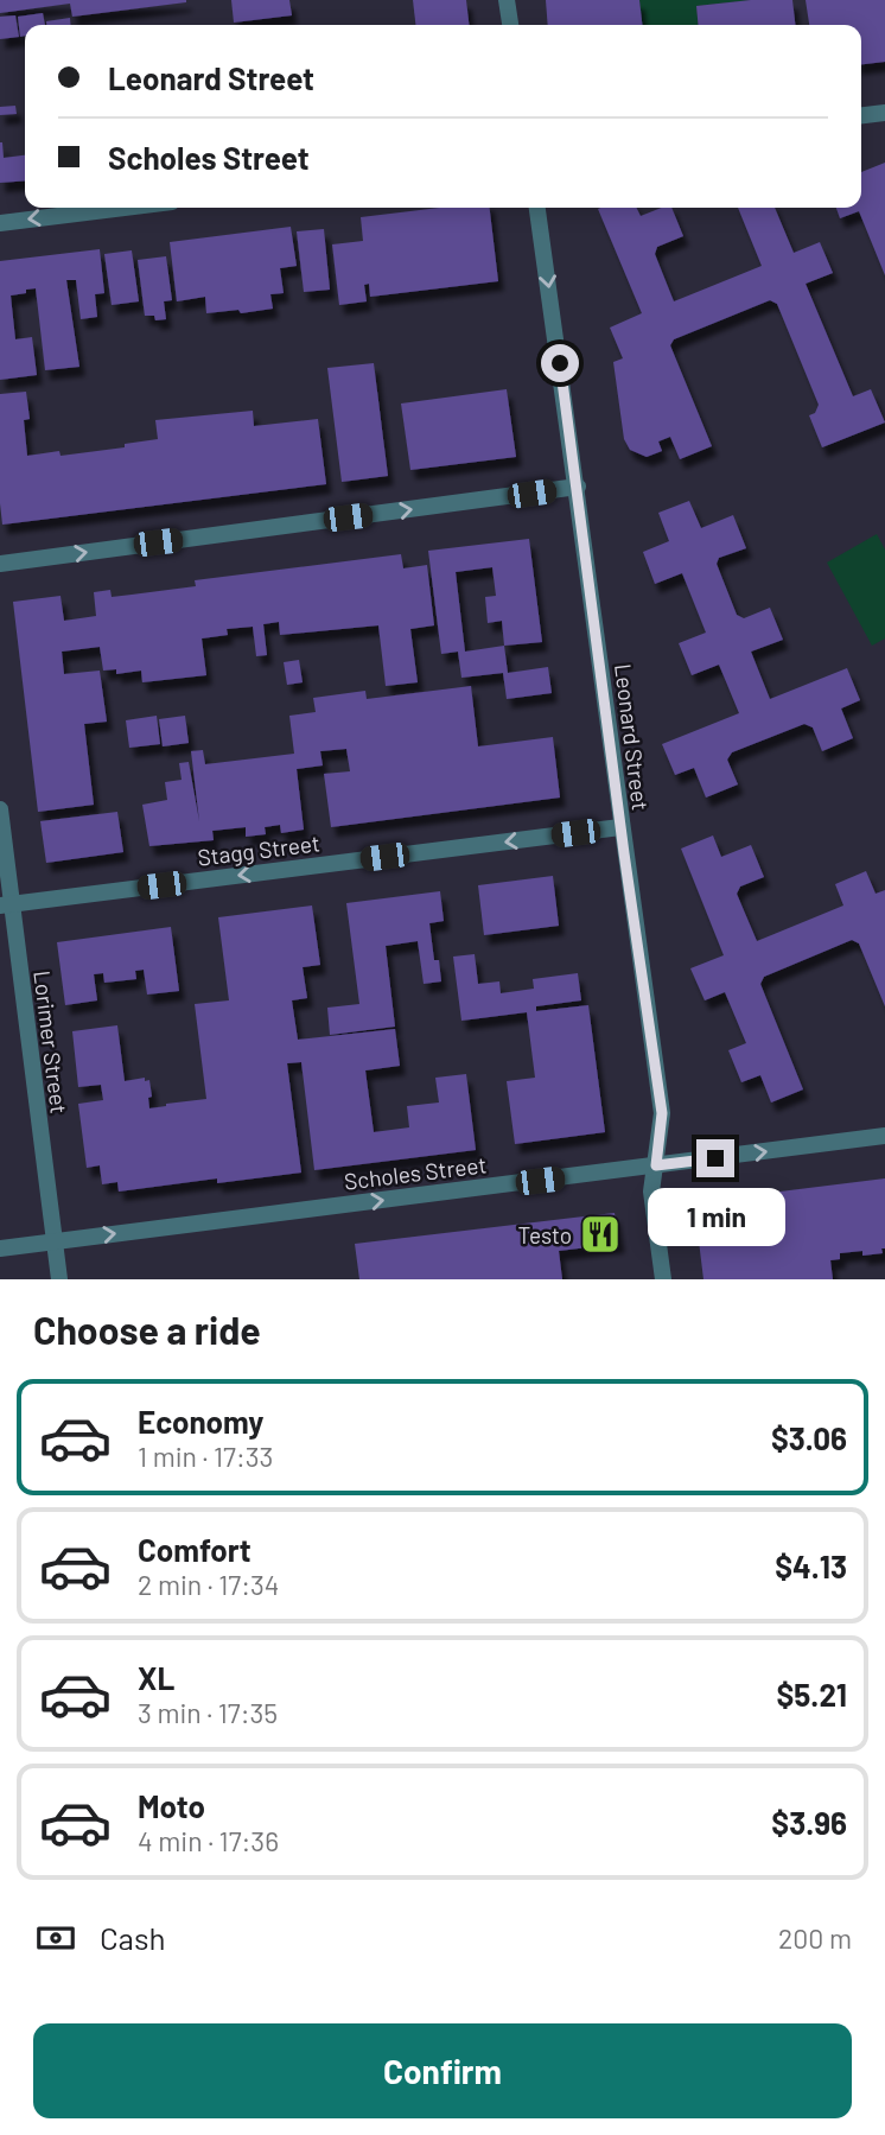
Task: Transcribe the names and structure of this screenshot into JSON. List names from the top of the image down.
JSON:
{
  "streets": {
    "street": [
      "Leonard Street",
      "Stagg Street",
      "Lorimer Street",
      "Scholes Street"
    ]
  },
  "crossings": [
    ["Leonard Street", "Stagg Street"],
    ["Leonard Street", "Scholes Street"],
    ["Stagg Street", "Lorimer Street"],
    ["Lorimer Street", "Scholes Street"]
  ],
  "one_way": ["Stagg Street", "Scholes Street"],
  "places": {
    "restaurant": ["Testo"]
  },
  "page": {
    "banner": ["Leonard Street", "Scholes Street"],
    "bubble": "1 min",
    "heading": "Choose a ride",
    "list": [
      {
        "name": "Economy",
        "note": "1 min · 17:33",
        "value": "$3.06"
      },
      {
        "name": "Comfort",
        "note": "2 min · 17:34",
        "value": "$4.13"
      },
      {
        "name": "XL",
        "note": "3 min · 17:35",
        "value": "$5.21"
      },
      {
        "name": "Moto",
        "note": "4 min · 17:36",
        "value": "$3.96"
      }
    ],
    "pay": ["Cash", "200 m"],
    "buttons": "Confirm"
  }
}
